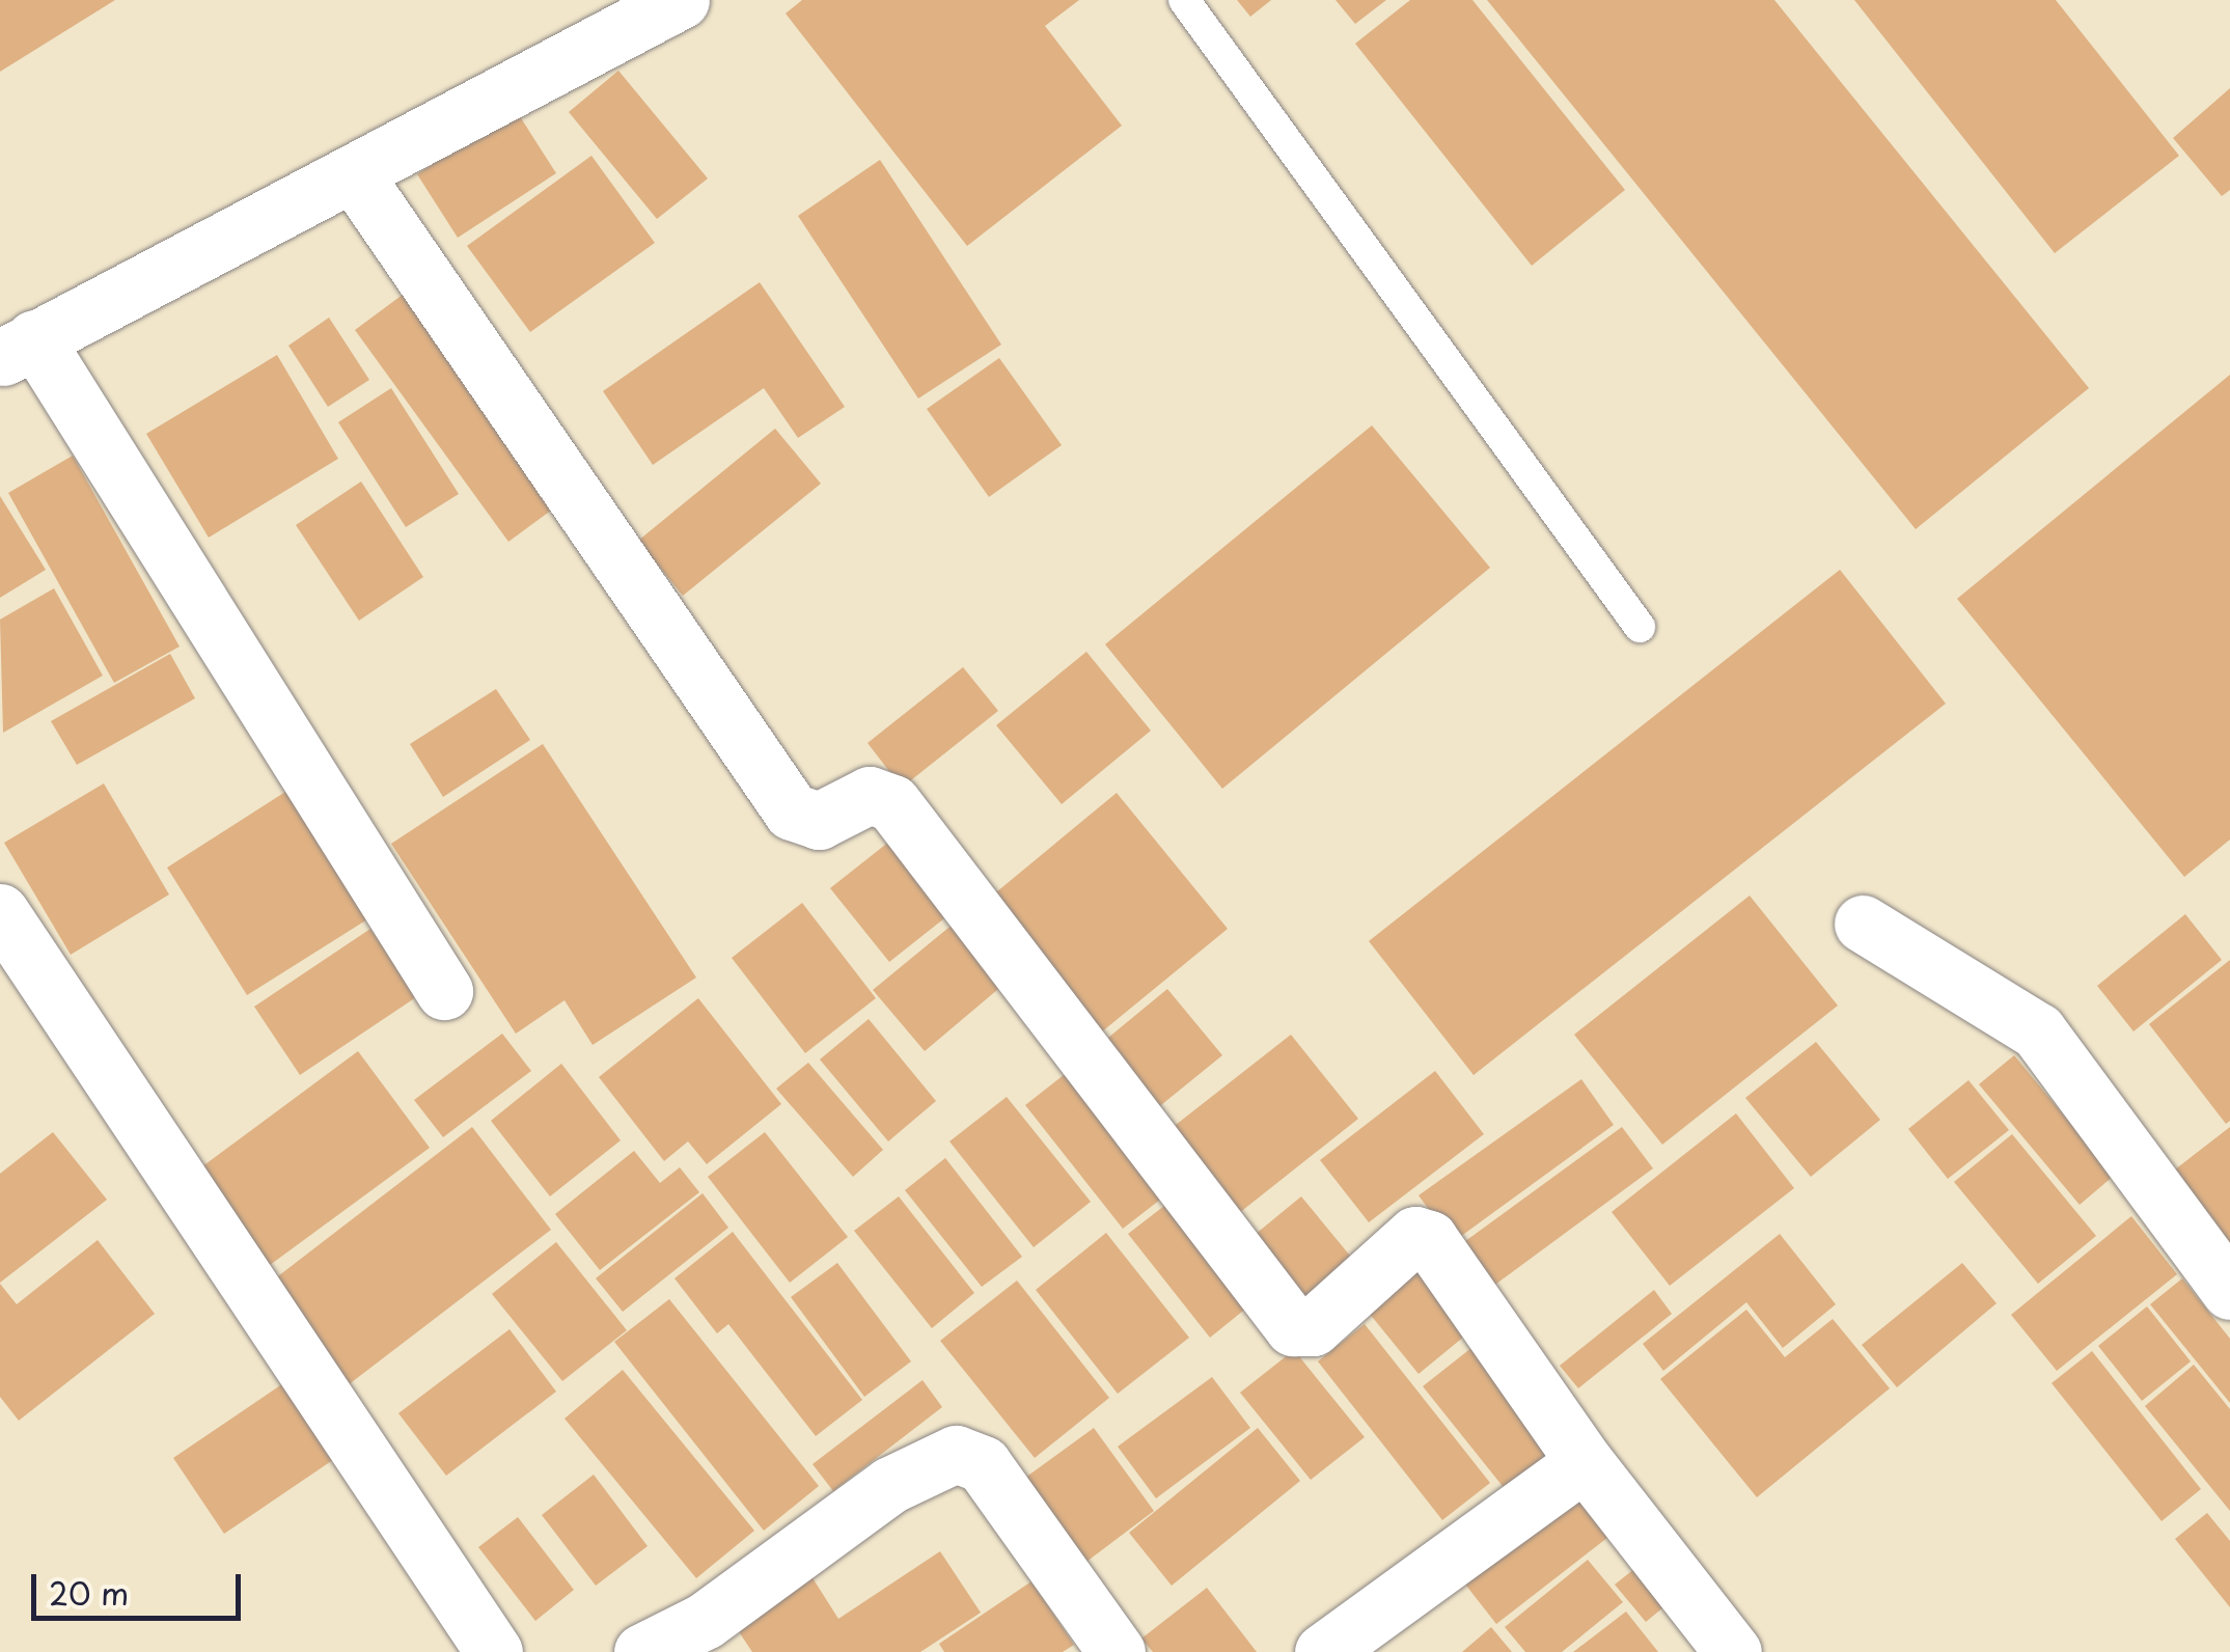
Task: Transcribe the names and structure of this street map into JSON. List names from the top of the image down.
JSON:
{
  "scale_bar": "20 m"
}
